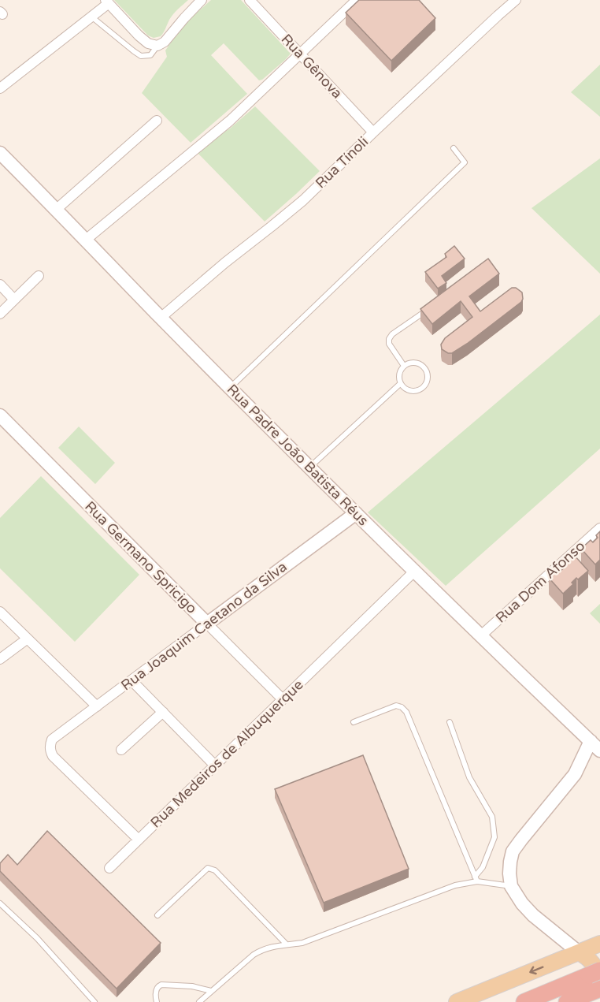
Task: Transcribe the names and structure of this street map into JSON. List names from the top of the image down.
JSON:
{
  "streets": {
    "main road": ["Rua Padre João Batista Réus", "Rua Germano Spricigo", "Rua Joaquim Caetano da Silva"],
    "street": [
      "Rua Gênova",
      "Rua Tínoli",
      "Rua Dom Afonso",
      "Rua Medeiros de Albuquerque"
    ]
  },
  "crossings": [
    ["Rua Gênova", "Rua Tínoli"],
    ["Rua Tínoli", "Rua Padre João Batista Réus"],
    ["Rua Padre João Batista Réus", "Rua Dom Afonso"],
    ["Rua Padre João Batista Réus", "Rua Joaquim Caetano da Silva"],
    ["Rua Padre João Batista Réus", "Rua Medeiros de Albuquerque"],
    ["Rua Germano Spricigo", "Rua Joaquim Caetano da Silva"],
    ["Rua Germano Spricigo", "Rua Medeiros de Albuquerque"],
    ["Rua Joaquim Caetano da Silva", "Rua Medeiros de Albuquerque"]
  ]
}
